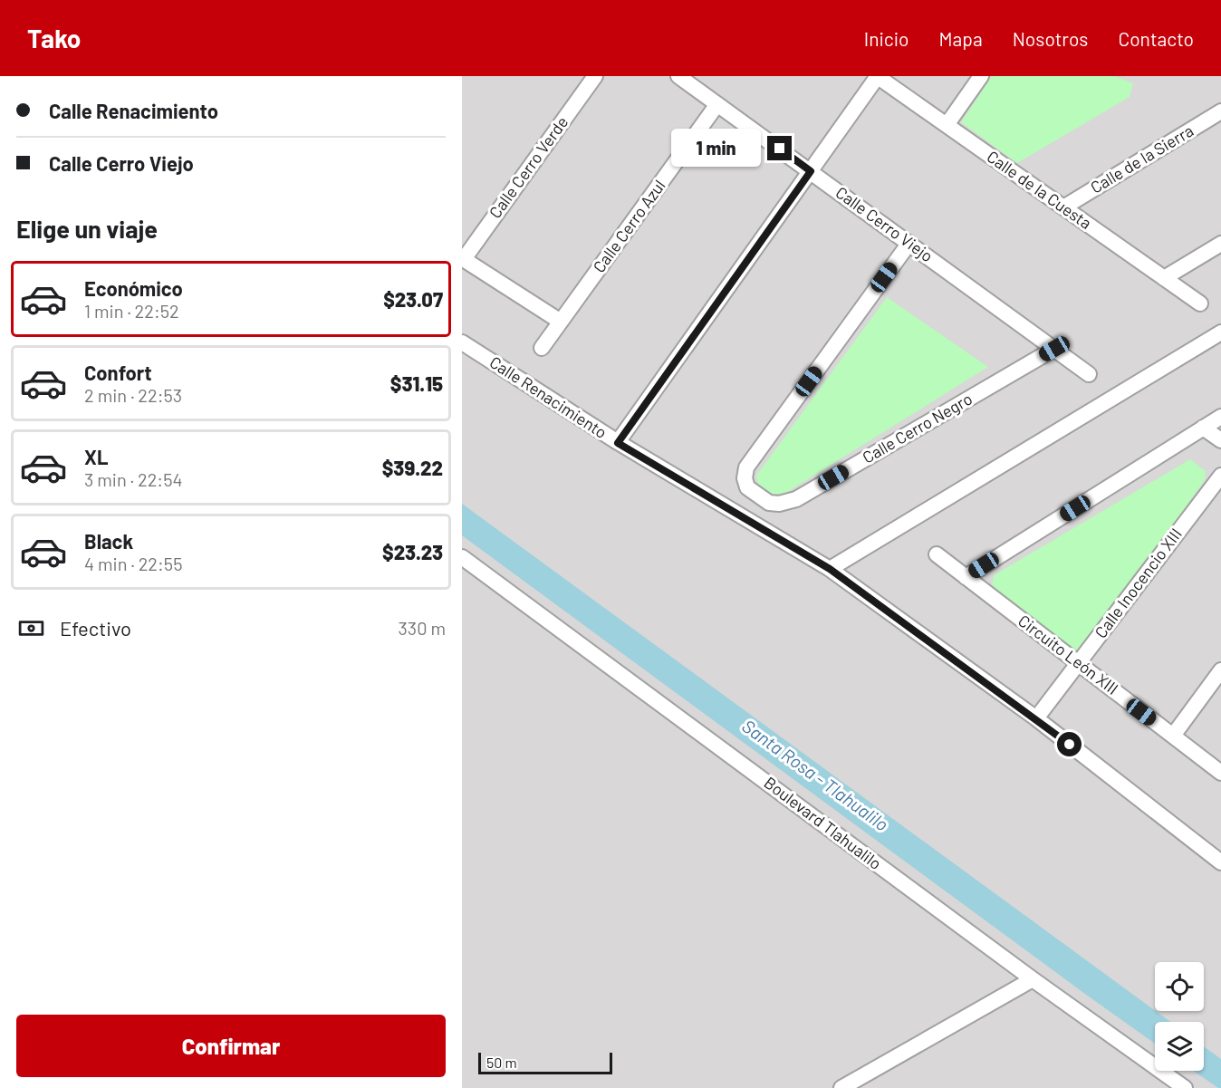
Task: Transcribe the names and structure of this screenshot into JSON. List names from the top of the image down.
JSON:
{
  "streets": {
    "street": [
      "Calle de la Sierra",
      "Calle Cerro Verde",
      "Calle de la Cuesta",
      "Calle Cerro Viejo",
      "Calle Cerro Azul",
      "Calle Renacimiento",
      "Calle Cerro Negro",
      "Calle Inocencio XIII",
      "Circuito León XIII",
      "Boulevard Tlahualilo"
    ]
  },
  "crossings": [
    ["Calle de la Sierra", "Calle de la Cuesta"],
    ["Calle Cerro Viejo", "Calle Cerro Azul"],
    ["Calle Cerro Viejo", "Calle Cerro Negro"],
    ["Calle Renacimiento", "Calle Inocencio XIII"],
    ["Calle Inocencio XIII", "Circuito León XIII"]
  ],
  "water": ["Santa Rosa - Tlahualilo"],
  "scale_bar": "50 m",
  "page": {
    "header": "Tako",
    "nav": [
      "Inicio",
      "Mapa",
      "Nosotros",
      "Contacto"
    ],
    "banner": ["Calle Renacimiento", "Calle Cerro Viejo"],
    "bubble": "1 min",
    "heading": "Elige un viaje",
    "list": [
      {
        "name": "Económico",
        "note": "1 min · 22:52",
        "value": "$23.07"
      },
      {
        "name": "Confort",
        "note": "2 min · 22:53",
        "value": "$31.15"
      },
      {
        "name": "XL",
        "note": "3 min · 22:54",
        "value": "$39.22"
      },
      {
        "name": "Black",
        "note": "4 min · 22:55",
        "value": "$23.23"
      }
    ],
    "pay": ["Efectivo", "330 m"],
    "buttons": "Confirmar",
    "scale": "50 m"
  }
}
